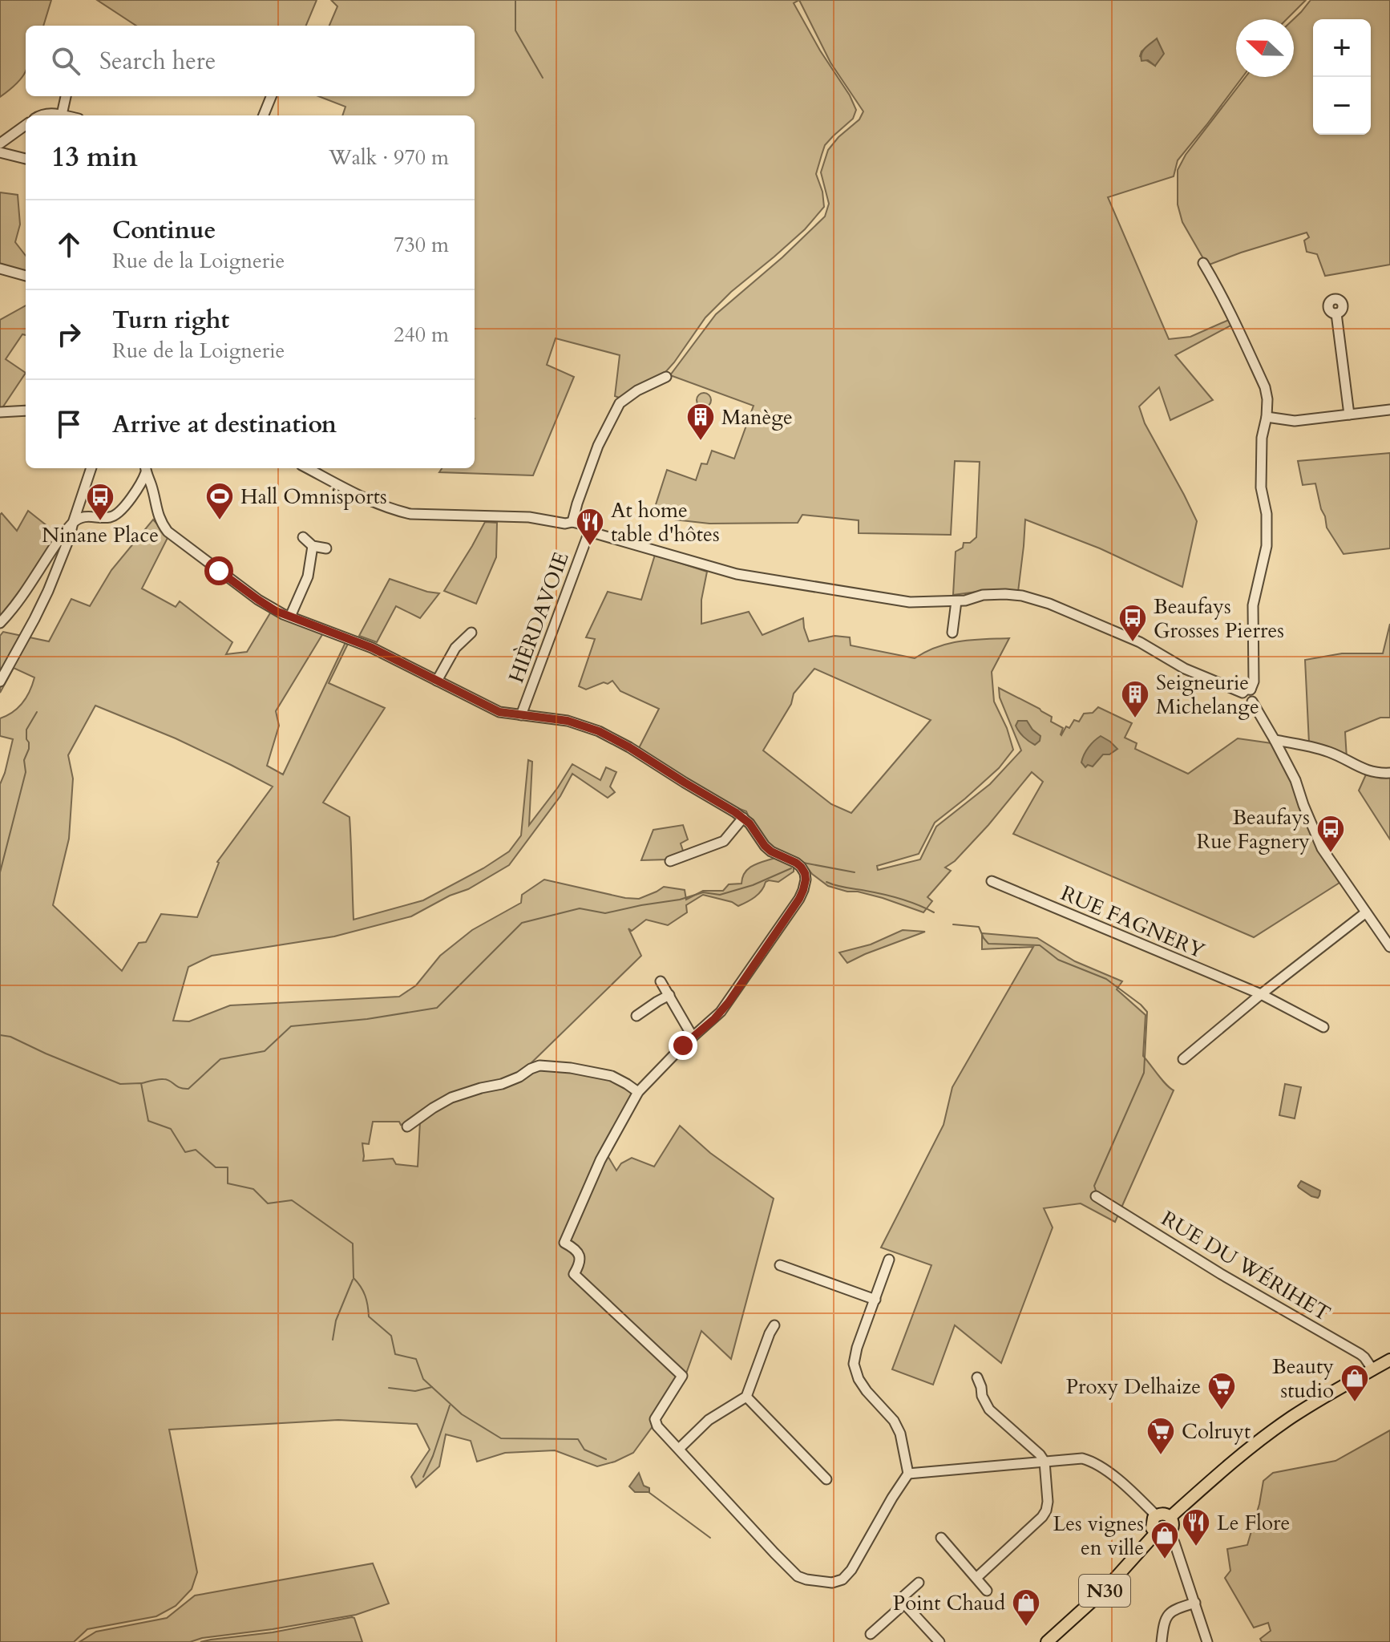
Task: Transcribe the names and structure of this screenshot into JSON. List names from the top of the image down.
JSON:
{
  "streets": {
    "main road": ["N30"],
    "street": ["HIÈRDAVOIE", "RUE FAGNERY", "RUE DU WÉRIHET"]
  },
  "places": {
    "building": ["Manège", "Seigneurie Michelange"],
    "sports": ["Hall Omnisports"],
    "bus stop": ["Ninane Place", "Beaufays Grosses Pierres", "Beaufays Rue Fagnery"],
    "restaurant": ["At home table d'hôtes", "Le Flore"],
    "shop": ["Beauty studio", "Les vignes en ville", "Point Chaud"],
    "supermarket": ["Proxy Delhaize", "Colruyt"]
  },
  "north": "left",
  "page": {
    "map_buttons": ["+", "−"],
    "search": "Search here",
    "heading": ["13 min", "Walk · 970 m"],
    "list": [
      ["Continue", "Rue de la Loignerie", "730 m"],
      ["Turn right", "Rue de la Loignerie", "240 m"],
      "Arrive at destination"
    ]
  }
}
